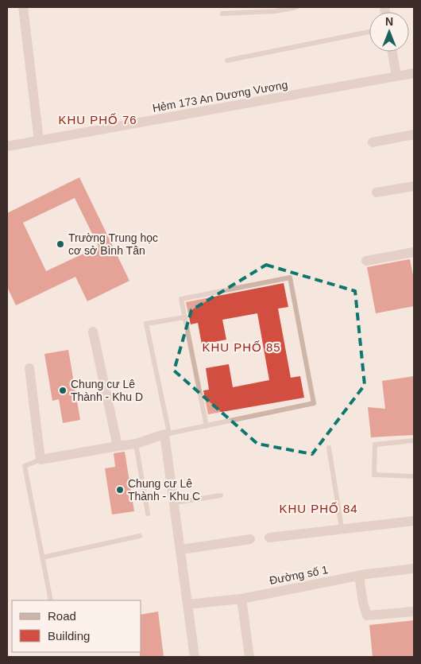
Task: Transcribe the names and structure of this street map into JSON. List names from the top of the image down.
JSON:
{
  "streets": {
    "street": ["Hẻm 173 An Dương Vương", "Đường số 1"]
  },
  "districts": ["KHU PHỐ 76", "KHU PHỐ 85", "KHU PHỐ 84"],
  "places": ["Trường Trung học cơ sở Bình Tân", "Chung cư Lê Thành - Khu D", "Chung cư Lê Thành - Khu C"],
  "legend": ["Road", "Building"],
  "north": "top"
}
